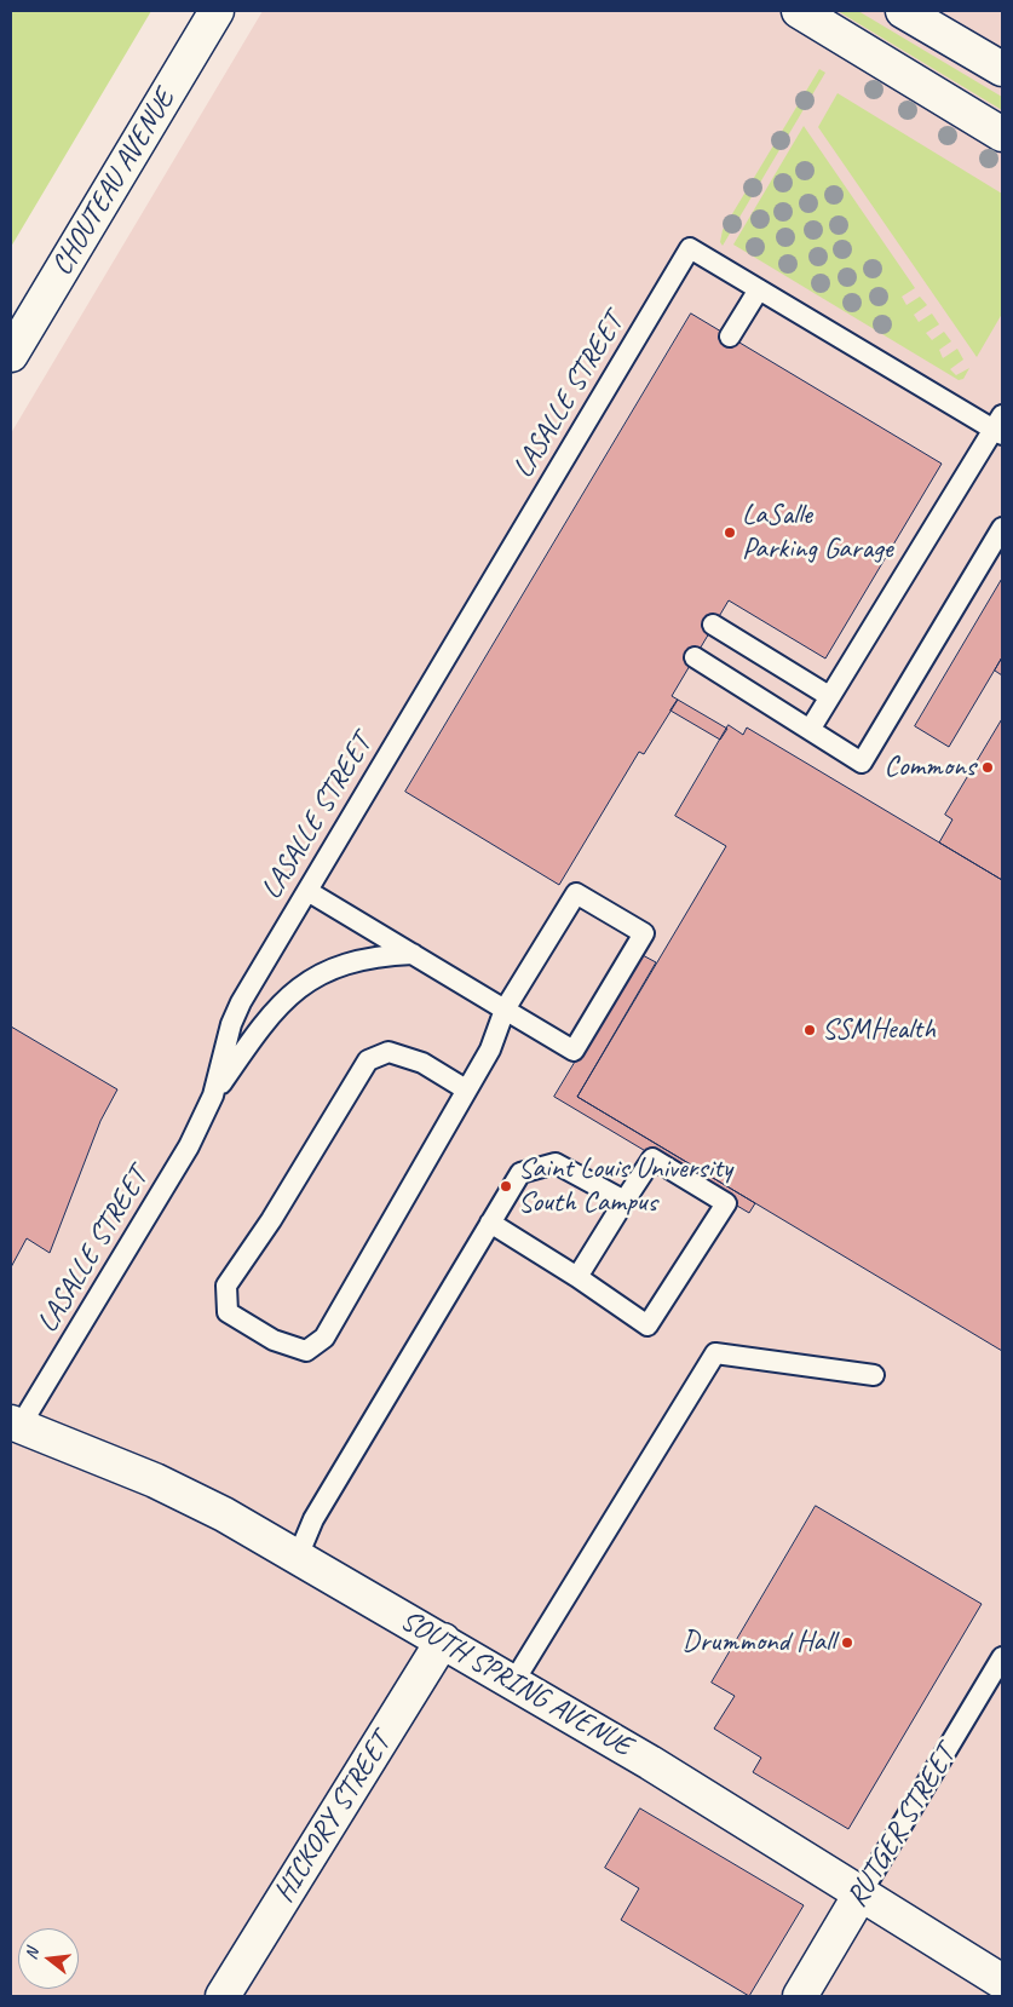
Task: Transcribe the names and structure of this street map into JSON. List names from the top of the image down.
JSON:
{
  "streets": {
    "street": [
      "CHOUTEAU AVENUE",
      "SOUTH SPRING AVENUE",
      "HICKORY STREET",
      "RUTGER STREET"
    ],
    "lane": ["LASALLE STREET"]
  },
  "crossings": [
    ["LASALLE STREET", "SOUTH SPRING AVENUE"],
    ["SOUTH SPRING AVENUE", "HICKORY STREET"],
    ["SOUTH SPRING AVENUE", "RUTGER STREET"]
  ],
  "places": [
    "LaSalle Parking Garage",
    "Commons",
    "SSMHealth",
    "Saint Louis University South Campus",
    "Drummond Hall"
  ],
  "north": "left"
}
